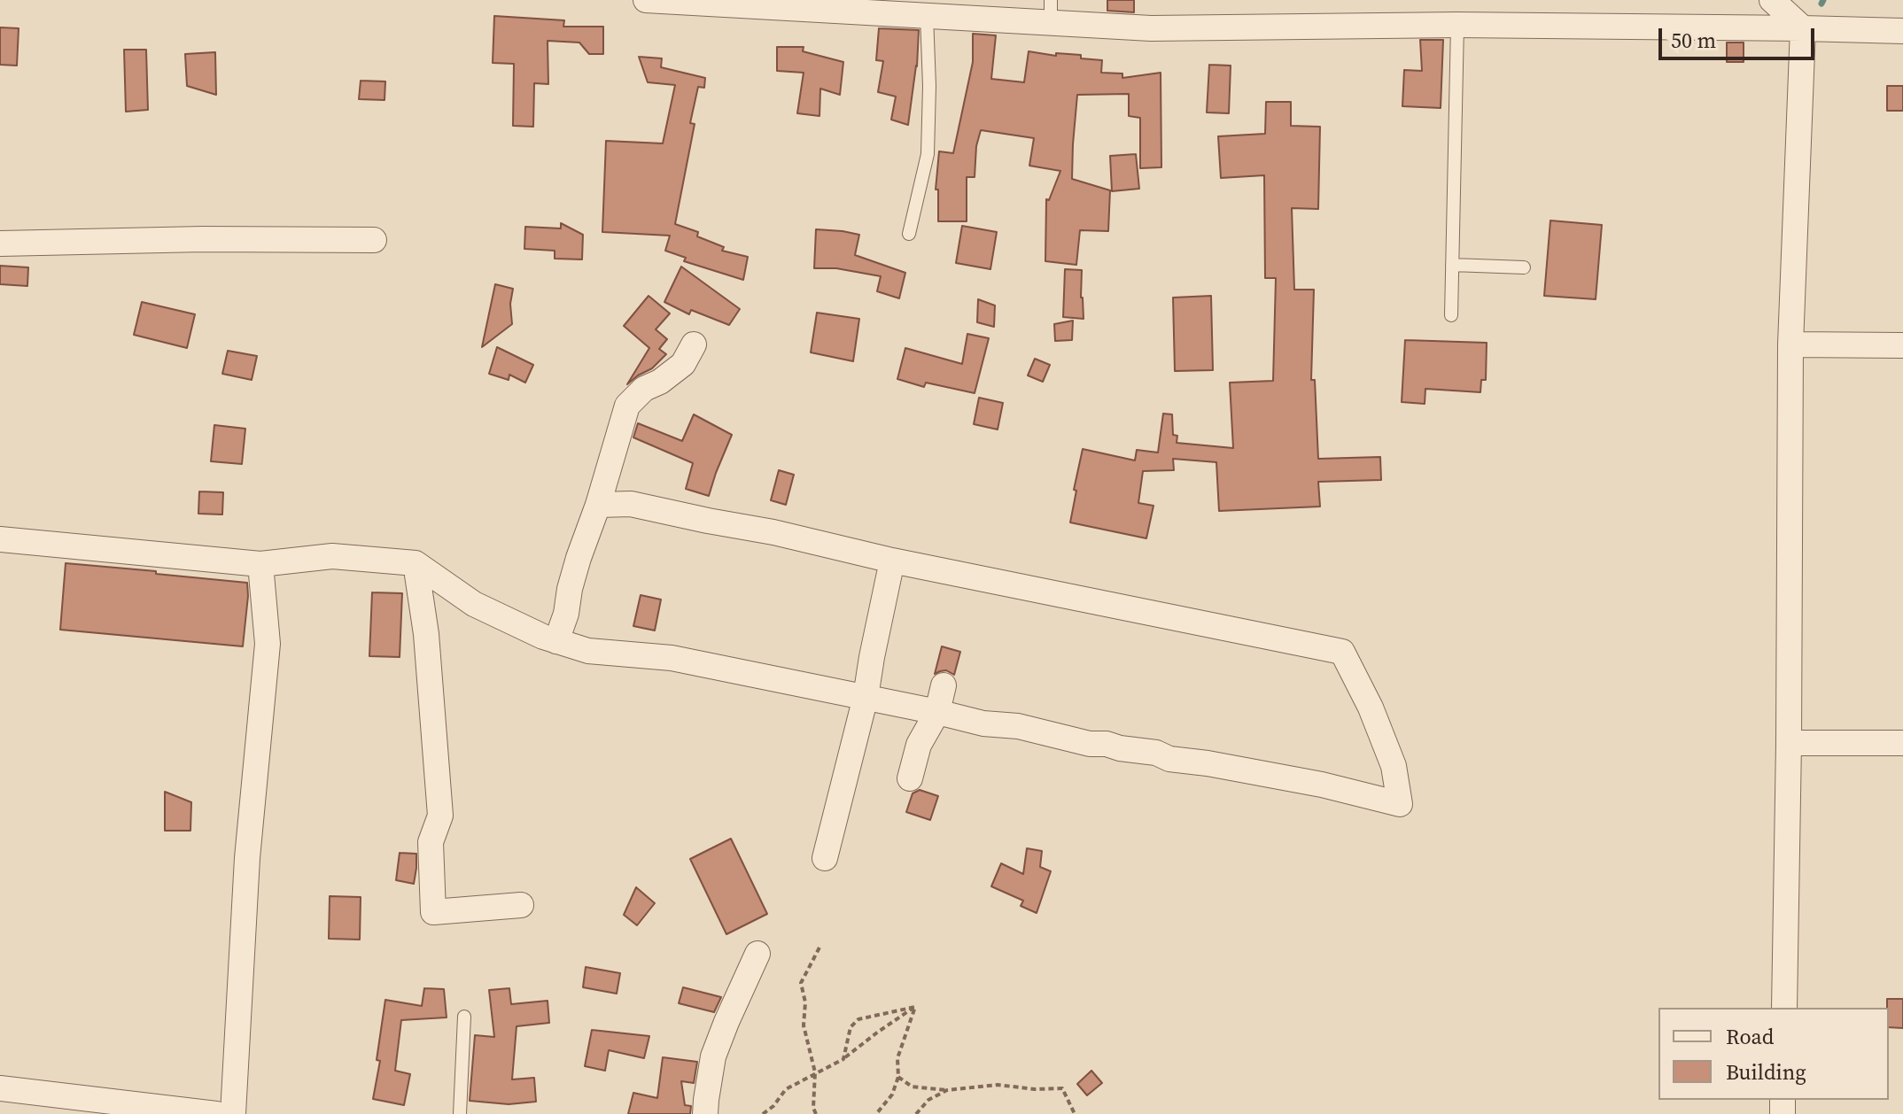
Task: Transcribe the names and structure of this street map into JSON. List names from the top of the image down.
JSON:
{
  "legend": ["Road", "Building"],
  "scale_bar": "50 m"
}
